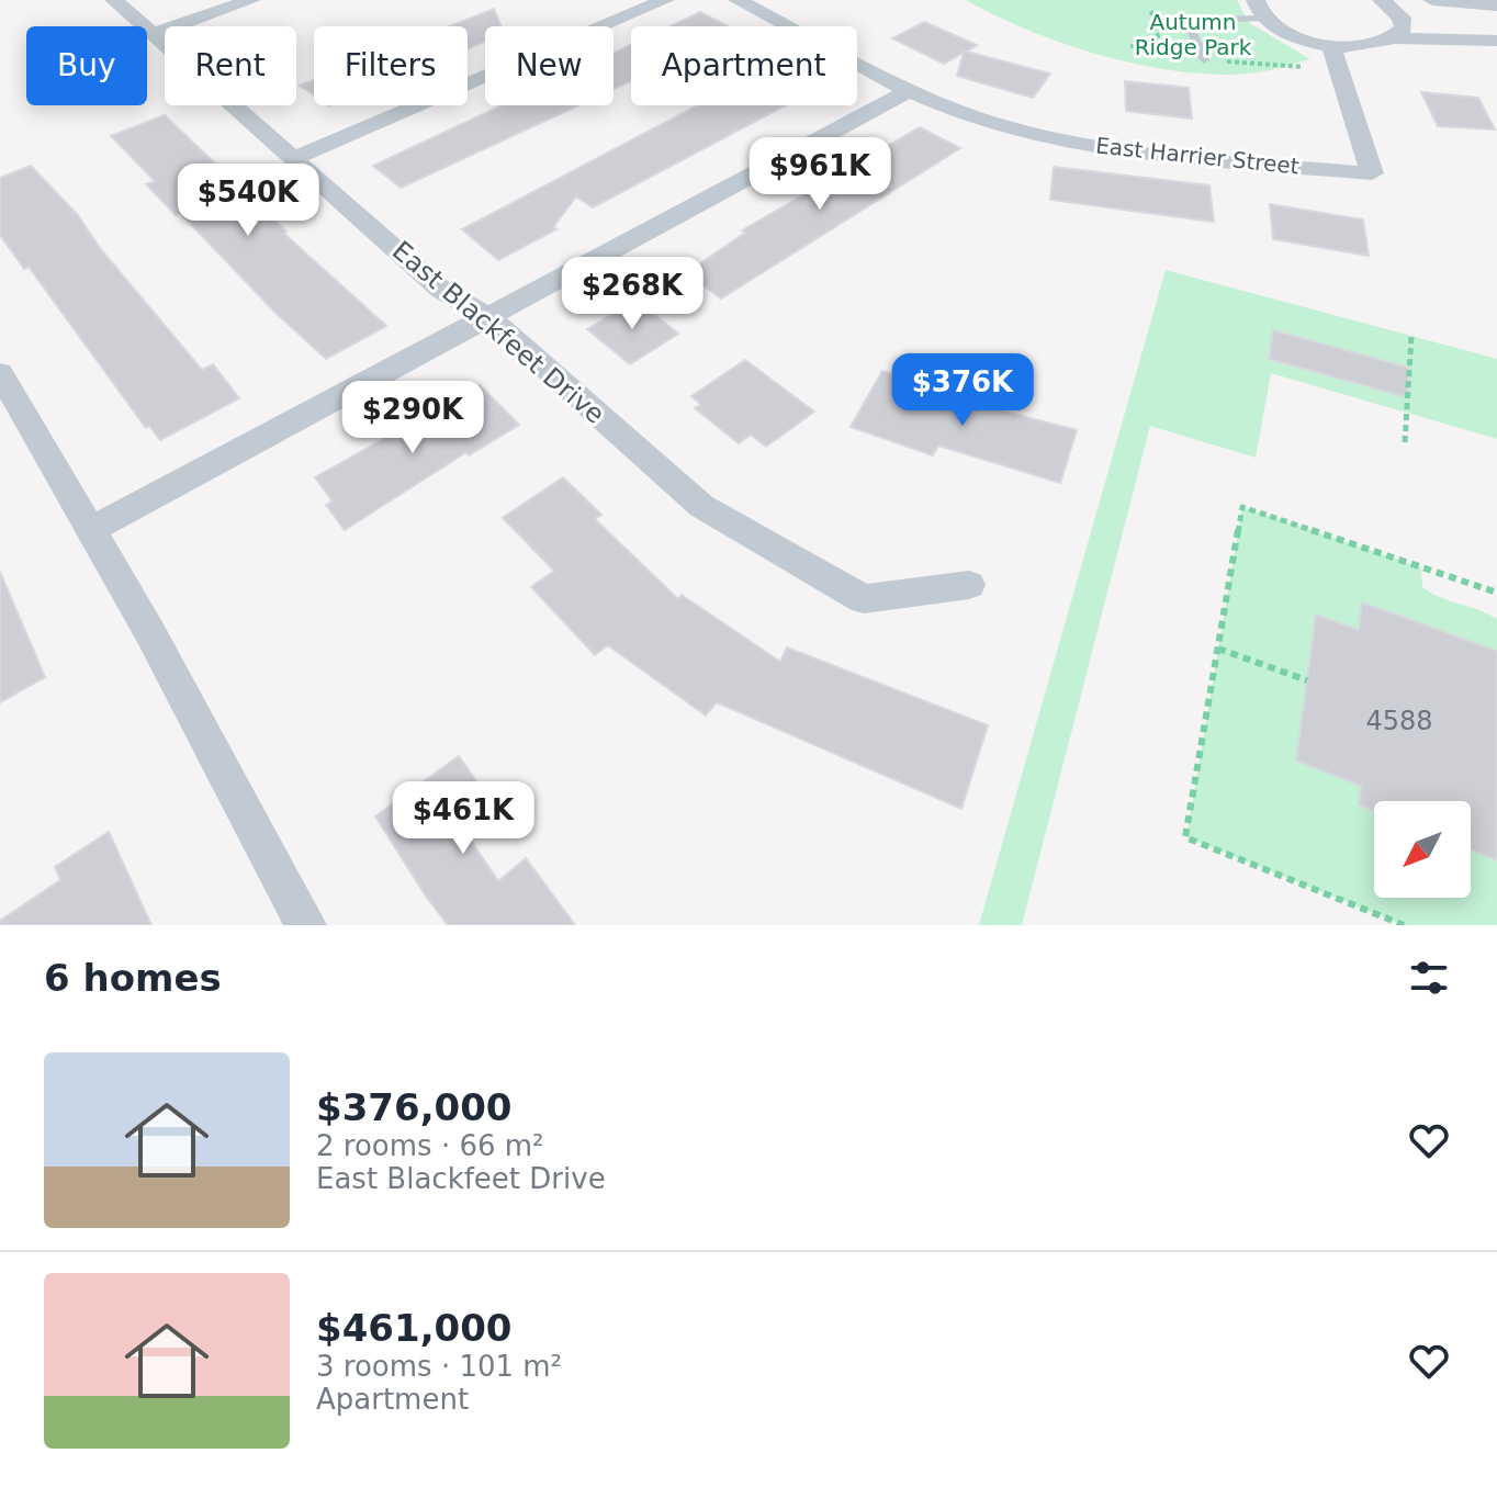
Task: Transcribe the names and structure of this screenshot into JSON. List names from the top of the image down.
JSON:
{
  "streets": {
    "street": ["East Harrier Street", "East Blackfeet Drive"]
  },
  "parks": ["Autumn Ridge Park"],
  "house_numbers": ["4588"],
  "north": "bottom left",
  "page": {
    "chip": [
      "Buy",
      "Rent",
      "Filters",
      "New",
      "Apartment"
    ],
    "price": [
      "$961K",
      "$540K",
      "$268K",
      "$376K",
      "$290K",
      "$461K"
    ],
    "heading": "6 homes",
    "list": [
      {
        "name": "$376,000",
        "note": "2 rooms · 66 m² · East Blackfeet Drive"
      },
      {
        "name": "$461,000",
        "note": "3 rooms · 101 m² · Apartment"
      }
    ]
  }
}
